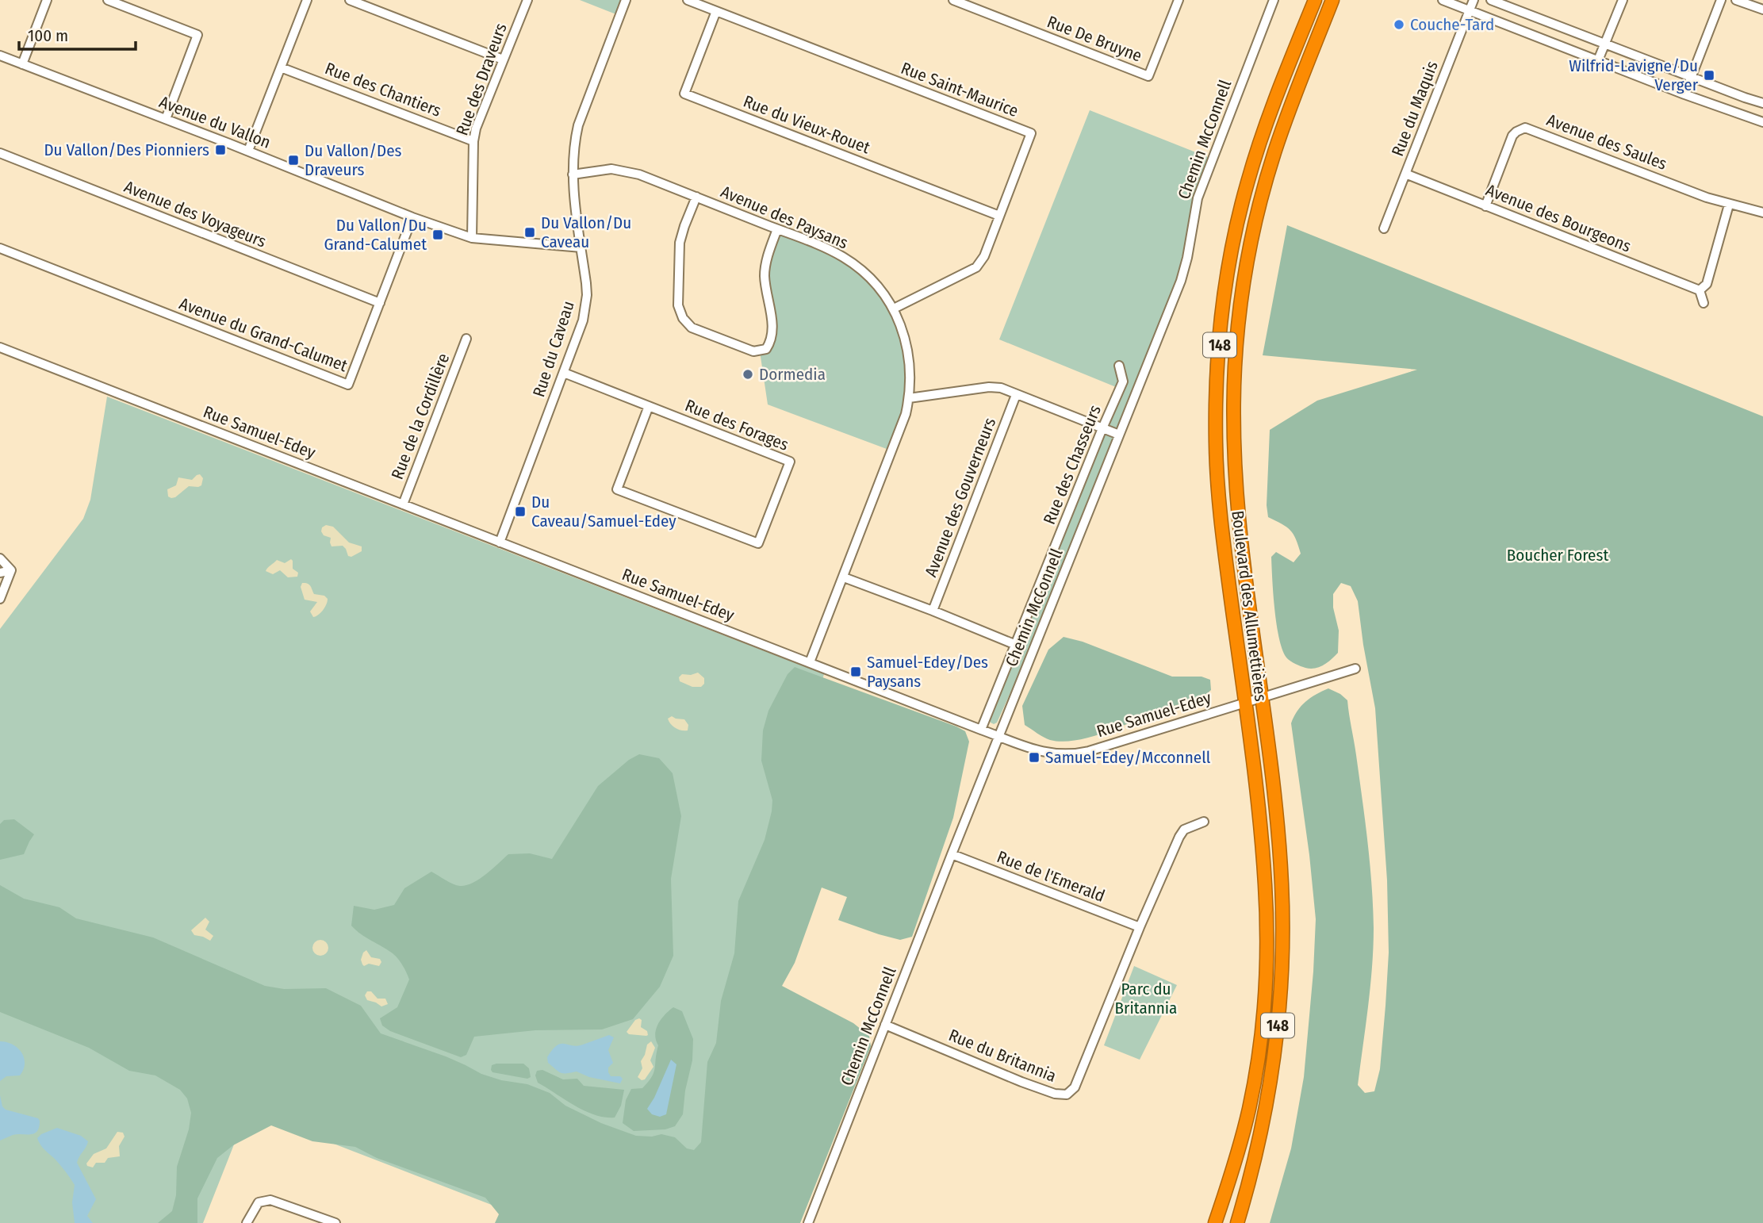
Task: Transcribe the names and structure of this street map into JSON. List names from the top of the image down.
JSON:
{
  "streets": {
    "highway": ["148", "Boulevard des Allumettières"],
    "street": [
      "Rue De Bruyne",
      "Rue des Draveurs",
      "Rue des Chantiers",
      "Rue Saint-Maurice",
      "Rue du Maquis",
      "Avenue du Vallon",
      "Rue du Vieux-Rouet",
      "Chemin McConnell",
      "Avenue des Saules",
      "Avenue des Voyageurs",
      "Avenue des Paysans",
      "Avenue des Bourgeons",
      "Avenue du Grand-Calumet",
      "Rue du Caveau",
      "Rue de la Cordillère",
      "Rue des Forages",
      "Rue Samuel-Edey",
      "Rue des Chasseurs",
      "Avenue des Gouverneurs",
      "Rue de l'Emerald",
      "Rue du Britannia"
    ]
  },
  "crossings": [
    ["Rue des Draveurs", "Rue des Chantiers"],
    ["Rue des Draveurs", "Avenue du Vallon"],
    ["Rue Saint-Maurice", "Rue du Vieux-Rouet"],
    ["Rue Saint-Maurice", "Avenue des Paysans"],
    ["Rue du Maquis", "Avenue des Bourgeons"],
    ["Avenue du Vallon", "Avenue du Grand-Calumet"],
    ["Avenue du Vallon", "Rue du Caveau"],
    ["Chemin McConnell", "Rue Samuel-Edey"],
    ["Chemin McConnell", "Rue de l'Emerald"],
    ["Chemin McConnell", "Rue du Britannia"],
    ["Avenue des Saules", "Avenue des Bourgeons"],
    ["Avenue des Voyageurs", "Avenue du Grand-Calumet"],
    ["Avenue des Paysans", "Rue du Caveau"],
    ["Avenue des Paysans", "Rue Samuel-Edey"],
    ["Rue du Caveau", "Rue des Forages"],
    ["Rue du Caveau", "Rue Samuel-Edey"],
    ["Rue de la Cordillère", "Rue Samuel-Edey"],
    ["Rue Samuel-Edey", "Rue des Chasseurs"],
    ["Rue Samuel-Edey", "Boulevard des Allumettières"],
    ["Rue de l'Emerald", "Rue du Britannia"]
  ],
  "parks": ["Boucher Forest", "Parc du Britannia"],
  "places": {
    "other": ["Couche-Tard", "Dormedia"],
    "transit": [
      "Wilfrid-Lavigne/Du Verger",
      "Du Vallon/Des Pionniers",
      "Du Vallon/Des Draveurs",
      "Du Vallon/Du Caveau",
      "Du Vallon/Du Grand-Calumet",
      "Du Caveau/Samuel-Edey",
      "Samuel-Edey/Des Paysans",
      "Samuel-Edey/Mcconnell"
    ]
  },
  "scale_bar": "100 m"
}
